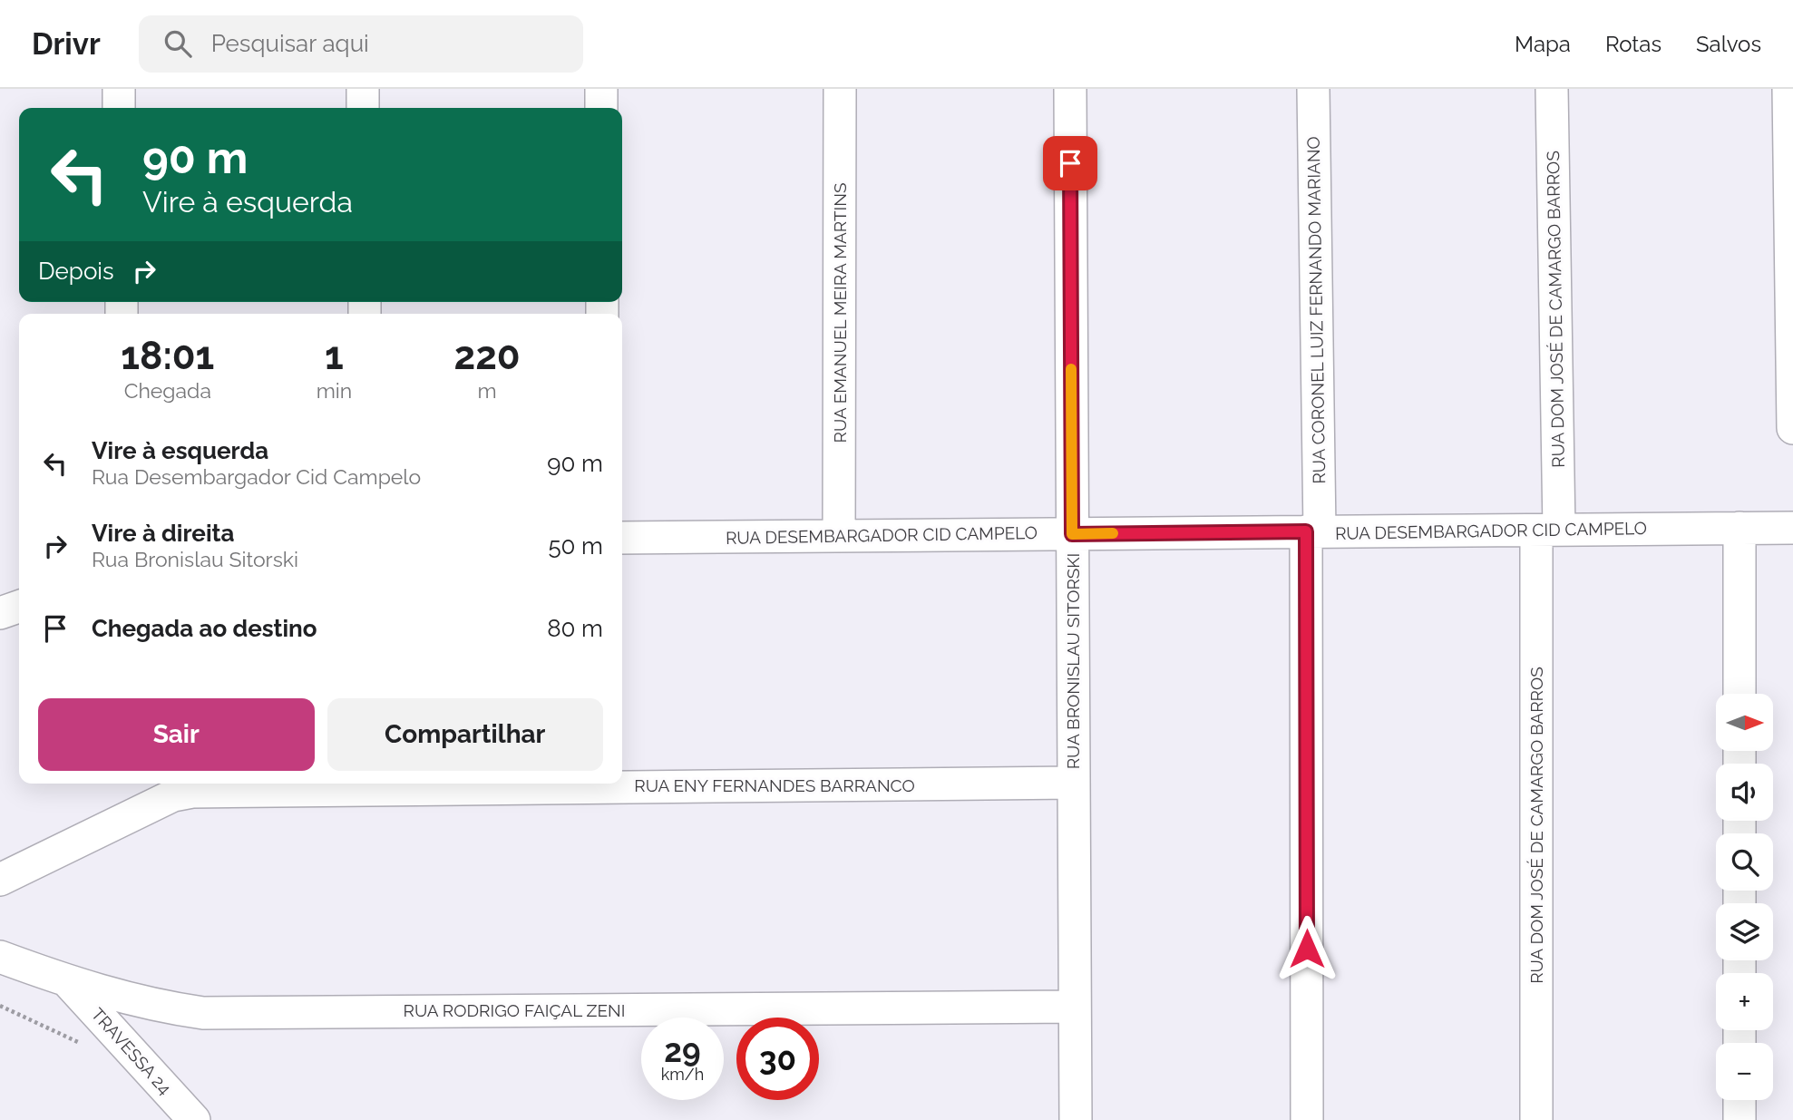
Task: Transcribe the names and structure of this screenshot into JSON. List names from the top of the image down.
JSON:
{
  "streets": {
    "street": [
      "RUA DOM JOSÉ DE CAMARGO BARROS",
      "RUA CORONEL LUIZ FERNANDO MARIANO",
      "RUA EMANUEL MEIRA MARTINS",
      "RUA DESEMBARGADOR CID CAMPELO",
      "RUA BRONISLAU SITORSKI",
      "RUA ENY FERNANDES BARRANCO",
      "RUA RODRIGO FAIÇAL ZENI",
      "TRAVESSA 24"
    ]
  },
  "crossings": [
    ["RUA DOM JOSÉ DE CAMARGO BARROS", "RUA DESEMBARGADOR CID CAMPELO"],
    ["RUA CORONEL LUIZ FERNANDO MARIANO", "RUA DESEMBARGADOR CID CAMPELO"],
    ["RUA EMANUEL MEIRA MARTINS", "RUA DESEMBARGADOR CID CAMPELO"],
    ["RUA DESEMBARGADOR CID CAMPELO", "RUA BRONISLAU SITORSKI"],
    ["RUA BRONISLAU SITORSKI", "RUA ENY FERNANDES BARRANCO"],
    ["RUA BRONISLAU SITORSKI", "RUA RODRIGO FAIÇAL ZENI"],
    ["RUA RODRIGO FAIÇAL ZENI", "TRAVESSA 24"]
  ],
  "north": "right",
  "page": {
    "header": "Drivr",
    "search": "Pesquisar aqui",
    "nav": ["Mapa", "Rotas", "Salvos"],
    "turn": ["90 m", "Vire à esquerda"],
    "then": "Depois",
    "eta": [
      "18:01",
      "Chegada",
      "1",
      "min",
      "220",
      "m"
    ],
    "list": [
      {
        "name": "Vire à esquerda",
        "note": "Rua Desembargador Cid Campelo",
        "value": "90 m"
      },
      {
        "name": "Vire à direita",
        "note": "Rua Bronislau Sitorski",
        "value": "50 m"
      },
      {
        "name": "Chegada ao destino",
        "value": "80 m"
      }
    ],
    "buttons": ["Sair", "Compartilhar"],
    "map_buttons": ["+", "−"],
    "speed": "29 km/h",
    "limit": "30"
  }
}
